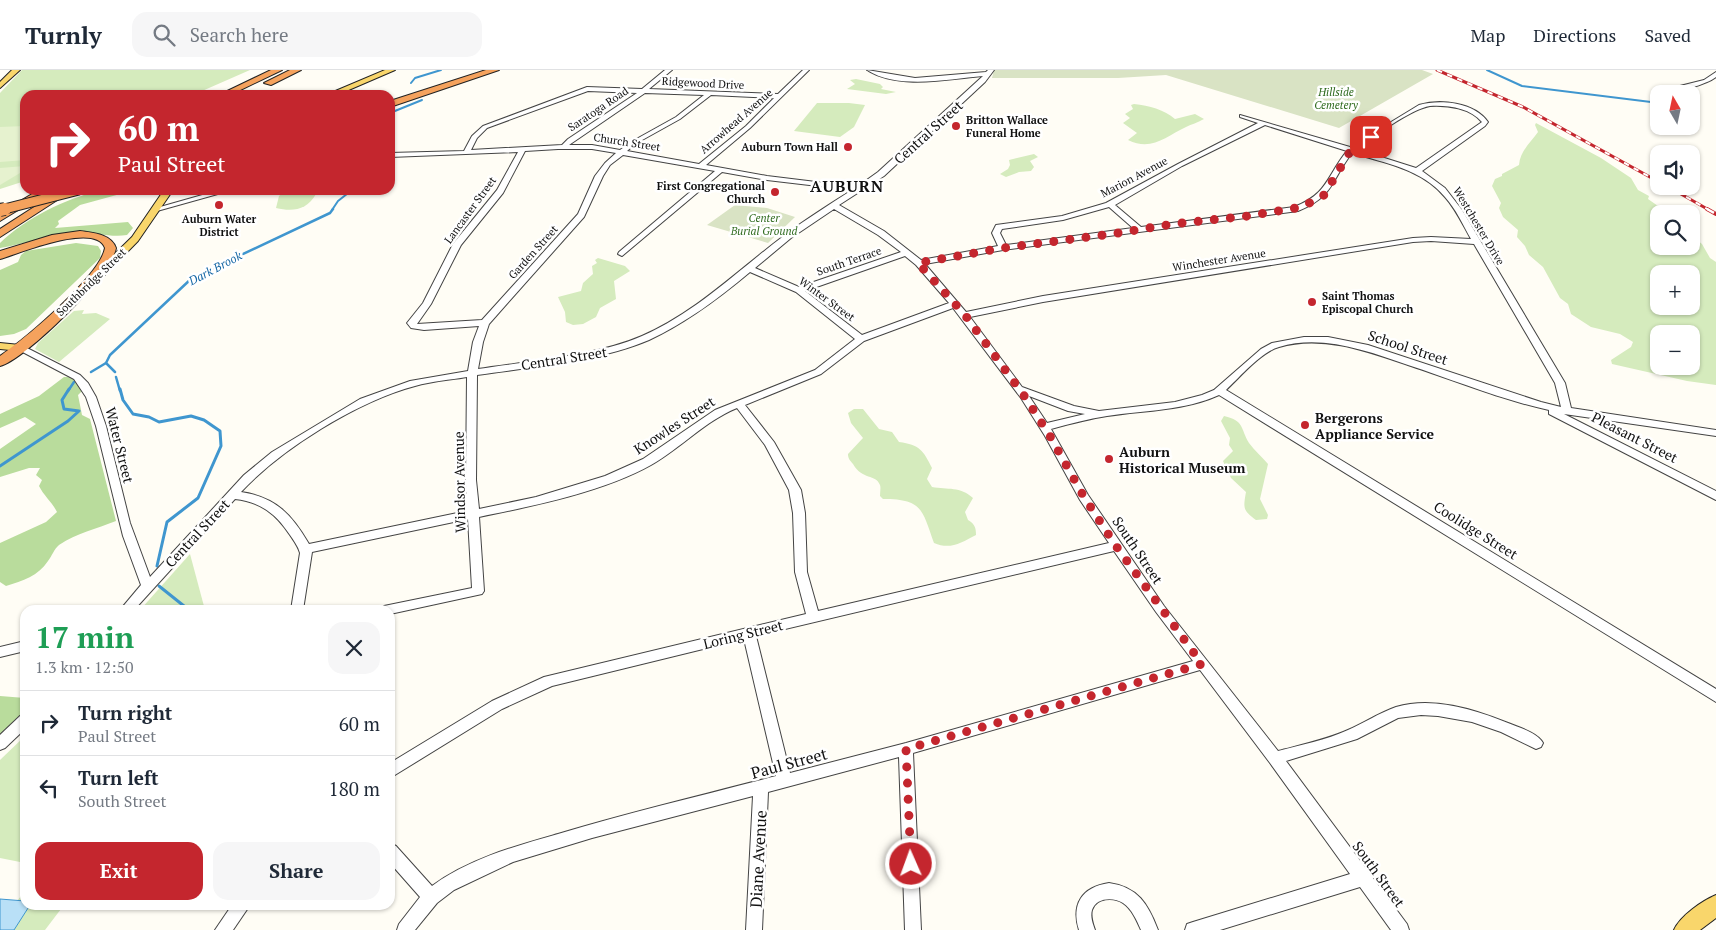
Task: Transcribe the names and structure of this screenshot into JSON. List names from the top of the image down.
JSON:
{
  "streets": {
    "highway": ["Southbridge Street"],
    "street": [
      "Ridgewood Drive",
      "Saratoga Road",
      "Arrowhead Avenue",
      "Central Street",
      "Church Street",
      "Marion Avenue",
      "Lancaster Street",
      "Westchester Drive",
      "Garden Street",
      "Winchester Avenue",
      "South Terrace",
      "Winter Street",
      "School Street",
      "Knowles Street",
      "Pleasant Street",
      "Water Street",
      "Windsor Avenue",
      "Coolidge Street",
      "South Street",
      "Loring Street",
      "Paul Street",
      "Diane Avenue"
    ]
  },
  "crossings": [
    ["Ridgewood Drive", "Saratoga Road"],
    ["Ridgewood Drive", "Arrowhead Avenue"],
    ["Ridgewood Drive", "Church Street"],
    ["Ridgewood Drive", "Garden Street"],
    ["Saratoga Road", "Church Street"],
    ["Arrowhead Avenue", "Church Street"],
    ["Central Street", "Church Street"],
    ["Central Street", "Garden Street"],
    ["Central Street", "Winter Street"],
    ["Central Street", "Water Street"],
    ["Central Street", "Windsor Avenue"],
    ["Central Street", "South Street"],
    ["Church Street", "Lancaster Street"],
    ["Church Street", "Garden Street"],
    ["Marion Avenue", "Westchester Drive"],
    ["Lancaster Street", "Garden Street"],
    ["Westchester Drive", "Winchester Avenue"],
    ["Westchester Drive", "School Street"],
    ["Garden Street", "Windsor Avenue"],
    ["Winchester Avenue", "South Street"],
    ["South Terrace", "Winter Street"],
    ["South Terrace", "South Street"],
    ["Southbridge Street", "Water Street"],
    ["Winter Street", "Knowles Street"],
    ["School Street", "Pleasant Street"],
    ["School Street", "Coolidge Street"],
    ["School Street", "South Street"],
    ["Knowles Street", "Windsor Avenue"],
    ["Knowles Street", "South Street"],
    ["South Street", "Loring Street"],
    ["South Street", "Paul Street"],
    ["Paul Street", "Diane Avenue"]
  ],
  "districts": ["AUBURN"],
  "water": ["Dark Brook"],
  "parks": ["Hillside Cemetery", "Center Burial Ground"],
  "places": [
    "Britton Wallace Funeral Home",
    "Auburn Town Hall",
    "First Congregational Church",
    "Auburn Water District",
    "Saint Thomas Episcopal Church",
    "Bergerons Appliance Service",
    "Auburn Historical Museum"
  ],
  "north": "top",
  "page": {
    "header": "Turnly",
    "search": "Search here",
    "nav": ["Map", "Directions", "Saved"],
    "map_buttons": ["+", "−"],
    "turn": ["60 m", "Paul Street"],
    "heading": ["17 min", "1.3 km · 12:50"],
    "list": [
      {
        "name": "Turn right",
        "note": "Paul Street",
        "value": "60 m"
      },
      {
        "name": "Turn left",
        "note": "South Street",
        "value": "180 m"
      }
    ],
    "buttons": ["Exit", "Share"]
  }
}
